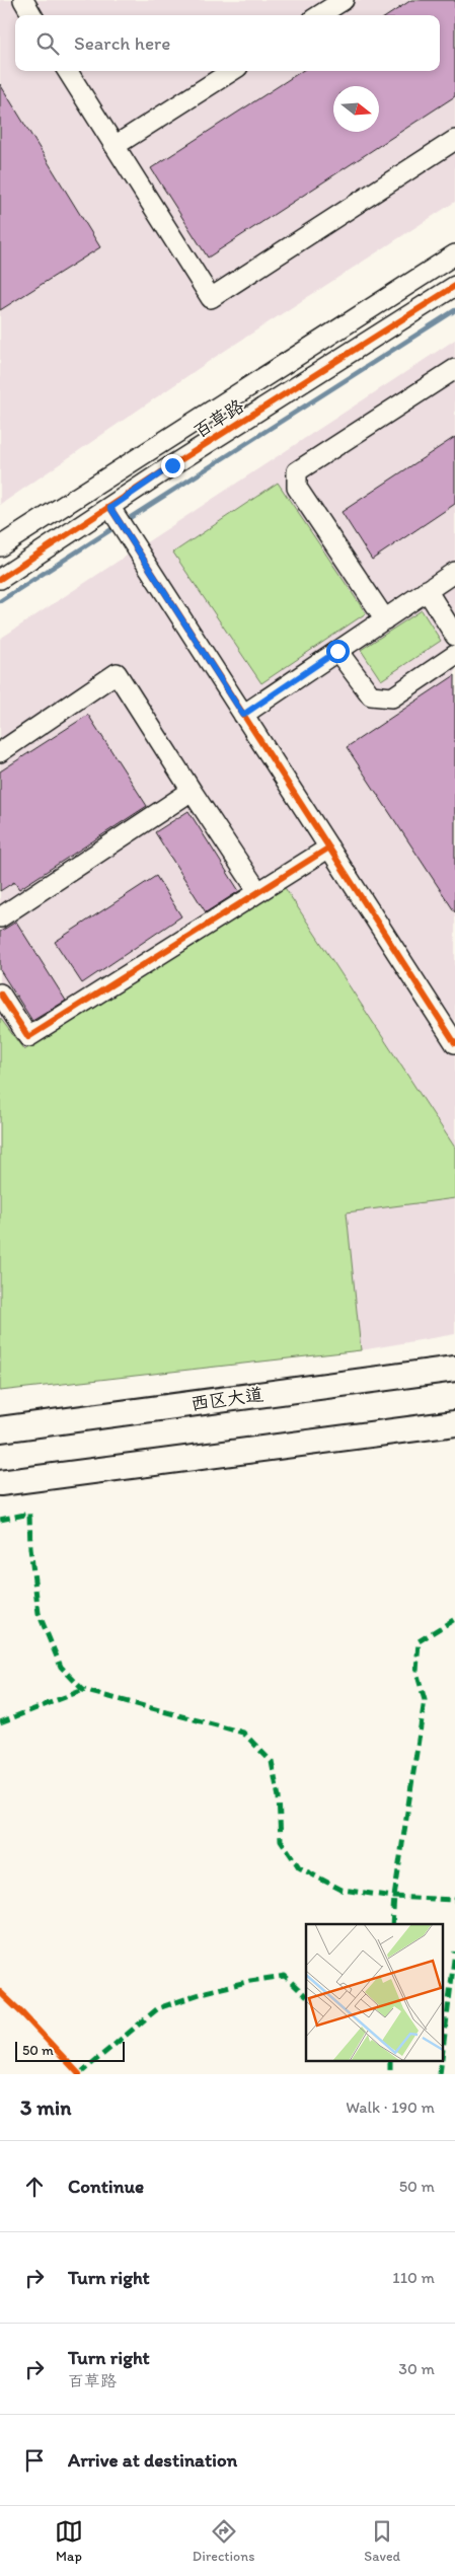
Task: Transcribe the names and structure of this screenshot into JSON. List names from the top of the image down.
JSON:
{
  "streets": {
    "main road": ["西区大道"],
    "street": ["百草路"]
  },
  "scale_bar": "50 m",
  "north": "right",
  "page": {
    "search": "Search here",
    "scale": "50 m",
    "heading": ["3 min", "Walk · 190 m"],
    "list": [
      ["Continue", "50 m"],
      ["Turn right", "110 m"],
      ["Turn right", "百草路", "30 m"],
      "Arrive at destination"
    ],
    "nav": ["Map", "Directions", "Saved"]
  }
}
